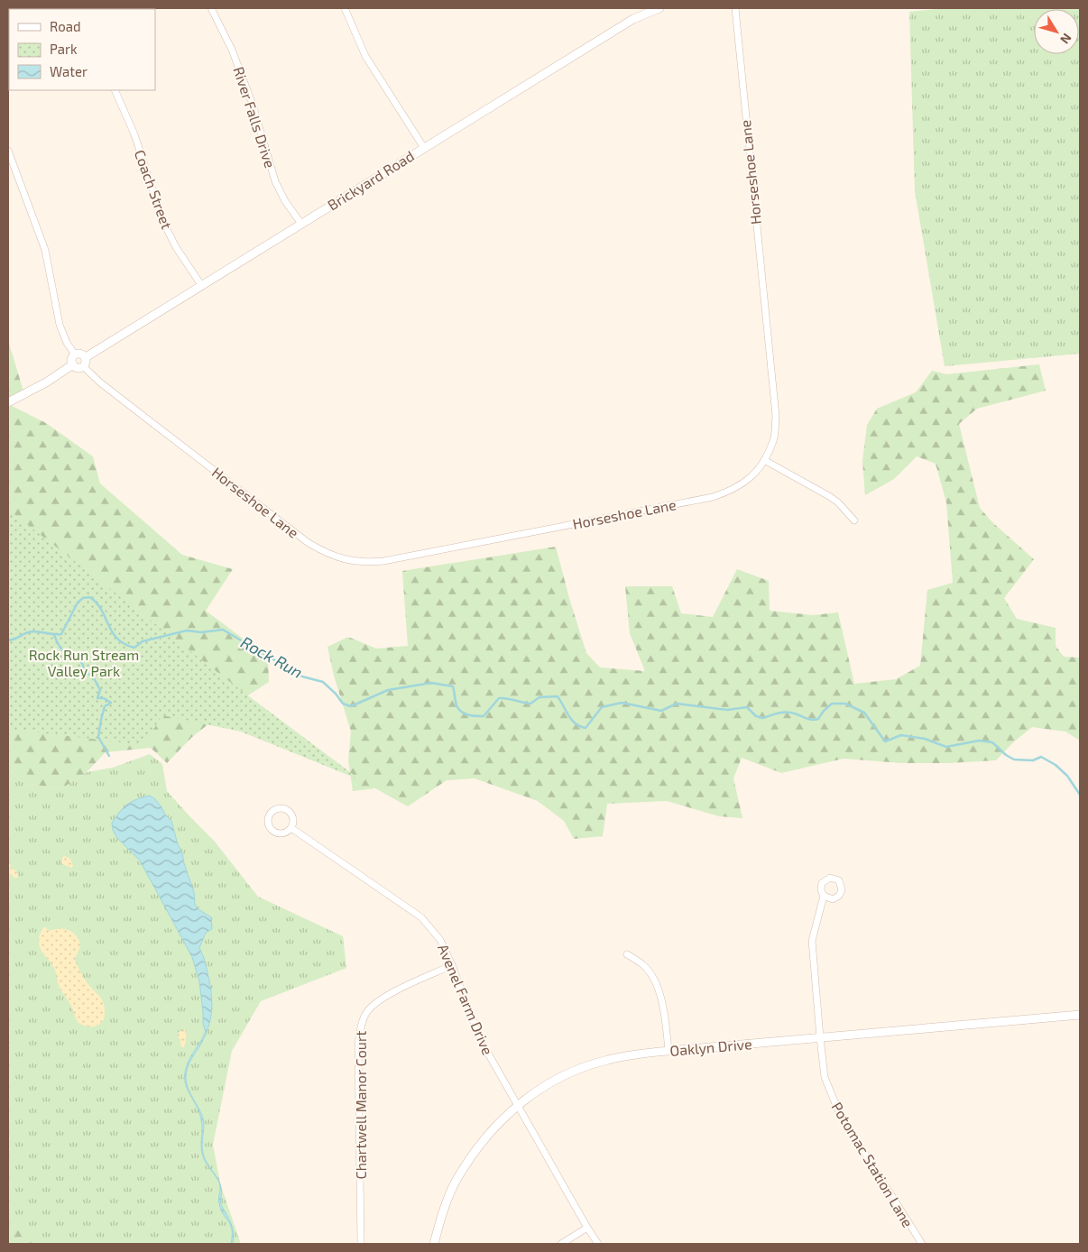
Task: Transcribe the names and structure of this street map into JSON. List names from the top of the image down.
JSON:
{
  "streets": {
    "street": [
      "River Falls Drive",
      "Horseshoe Lane",
      "Brickyard Road",
      "Coach Street",
      "Avenel Farm Drive",
      "Oaklyn Drive",
      "Chartwell Manor Court",
      "Potomac Station Lane"
    ]
  },
  "crossings": [
    ["River Falls Drive", "Brickyard Road"],
    ["Horseshoe Lane", "Brickyard Road"],
    ["Brickyard Road", "Coach Street"],
    ["Avenel Farm Drive", "Oaklyn Drive"],
    ["Avenel Farm Drive", "Chartwell Manor Court"],
    ["Oaklyn Drive", "Potomac Station Lane"]
  ],
  "water": ["Rock Run"],
  "parks": ["Rock Run Stream Valley Park"],
  "legend": ["Road", "Park", "Water"],
  "north": "bottom right"
}
